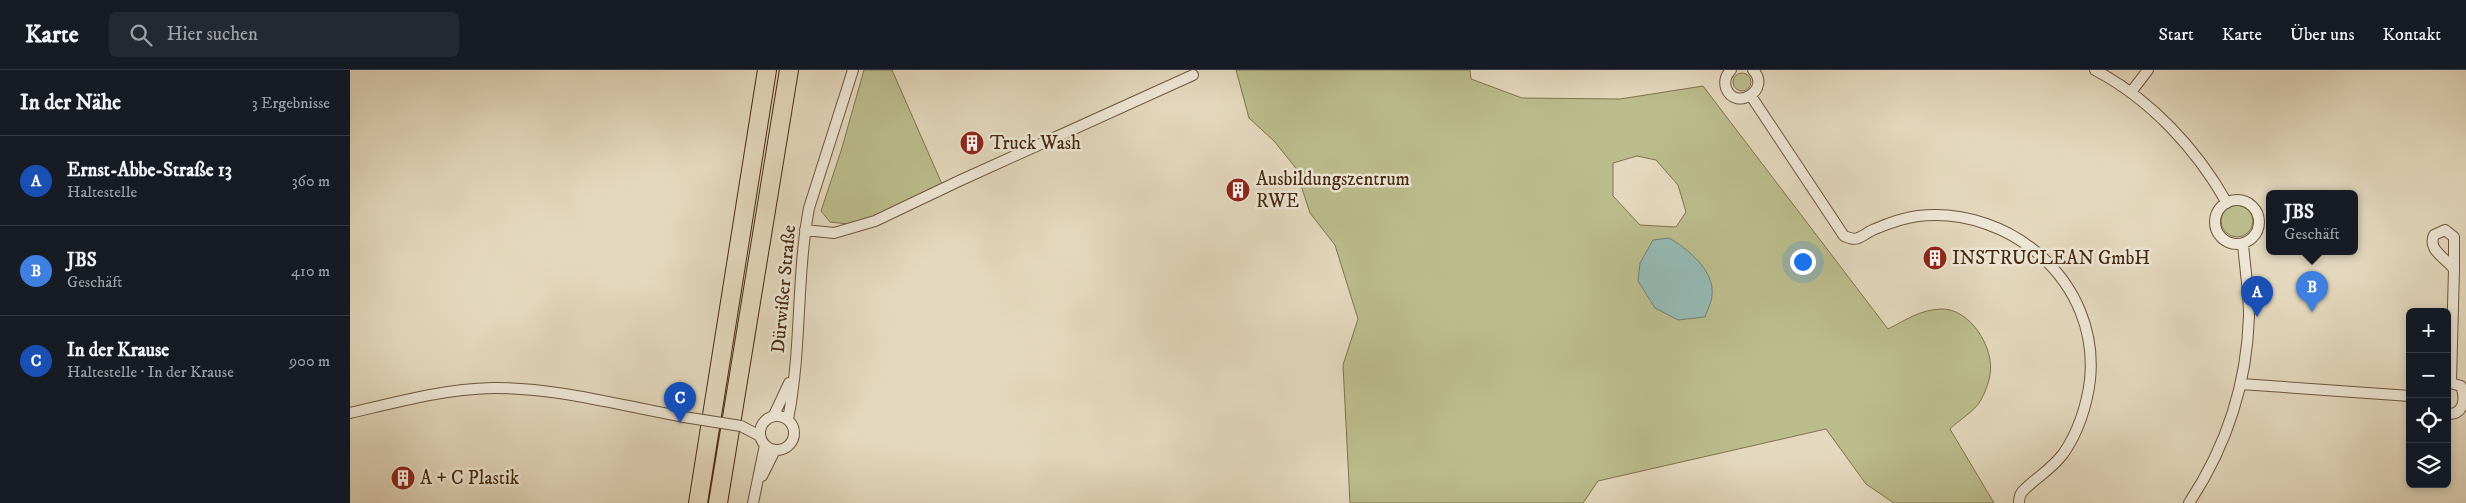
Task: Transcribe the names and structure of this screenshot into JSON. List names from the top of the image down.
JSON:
{
  "streets": {
    "street": ["Dürwißer Straße"]
  },
  "places": {
    "building": [
      "Truck Wash",
      "Ausbildungszentrum RWE",
      "INSTRUCLEAN GmbH",
      "A + C Plastik"
    ]
  },
  "page": {
    "header": "Karte",
    "search": "Hier suchen",
    "nav": [
      "Start",
      "Karte",
      "Über uns",
      "Kontakt"
    ],
    "heading": ["In der Nähe", "3 Ergebnisse"],
    "list": [
      {
        "mark": "A",
        "name": "Ernst-Abbe-Straße 13",
        "note": "Haltestelle",
        "value": "360 m"
      },
      {
        "mark": "B",
        "name": "JBS",
        "note": "Geschäft",
        "value": "410 m"
      },
      {
        "mark": "C",
        "name": "In der Krause",
        "note": "Haltestelle · In der Krause",
        "value": "900 m"
      }
    ],
    "popup": ["JBS", "Geschäft"],
    "pins": ["B", "A", "C"],
    "map_buttons": ["+", "−"]
  }
}
